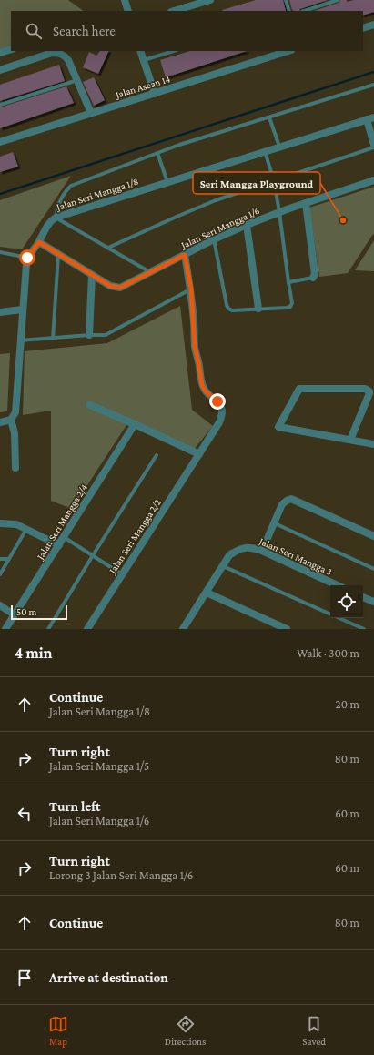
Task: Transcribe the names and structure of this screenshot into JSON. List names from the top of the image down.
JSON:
{
  "streets": {
    "street": [
      "Jalan Asean 14",
      "Jalan Seri Mangga 1/8",
      "Jalan Seri Mangga 1/6",
      "Jalan Seri Mangga 2/4",
      "Jalan Seri Mangga 2/2",
      "Jalan Seri Mangga 3"
    ]
  },
  "places": ["Seri Mangga Playground"],
  "scale_bar": "50 m",
  "page": {
    "search": "Search here",
    "scale": "50 m",
    "heading": ["4 min", "Walk · 300 m"],
    "list": [
      ["Continue", "Jalan Seri Mangga 1/8", "20 m"],
      ["Turn right", "Jalan Seri Mangga 1/5", "80 m"],
      ["Turn left", "Jalan Seri Mangga 1/6", "60 m"],
      ["Turn right", "Lorong 3 Jalan Seri Mangga 1/6", "60 m"],
      ["Continue", "80 m"],
      "Arrive at destination"
    ],
    "nav": ["Map", "Directions", "Saved"]
  }
}
